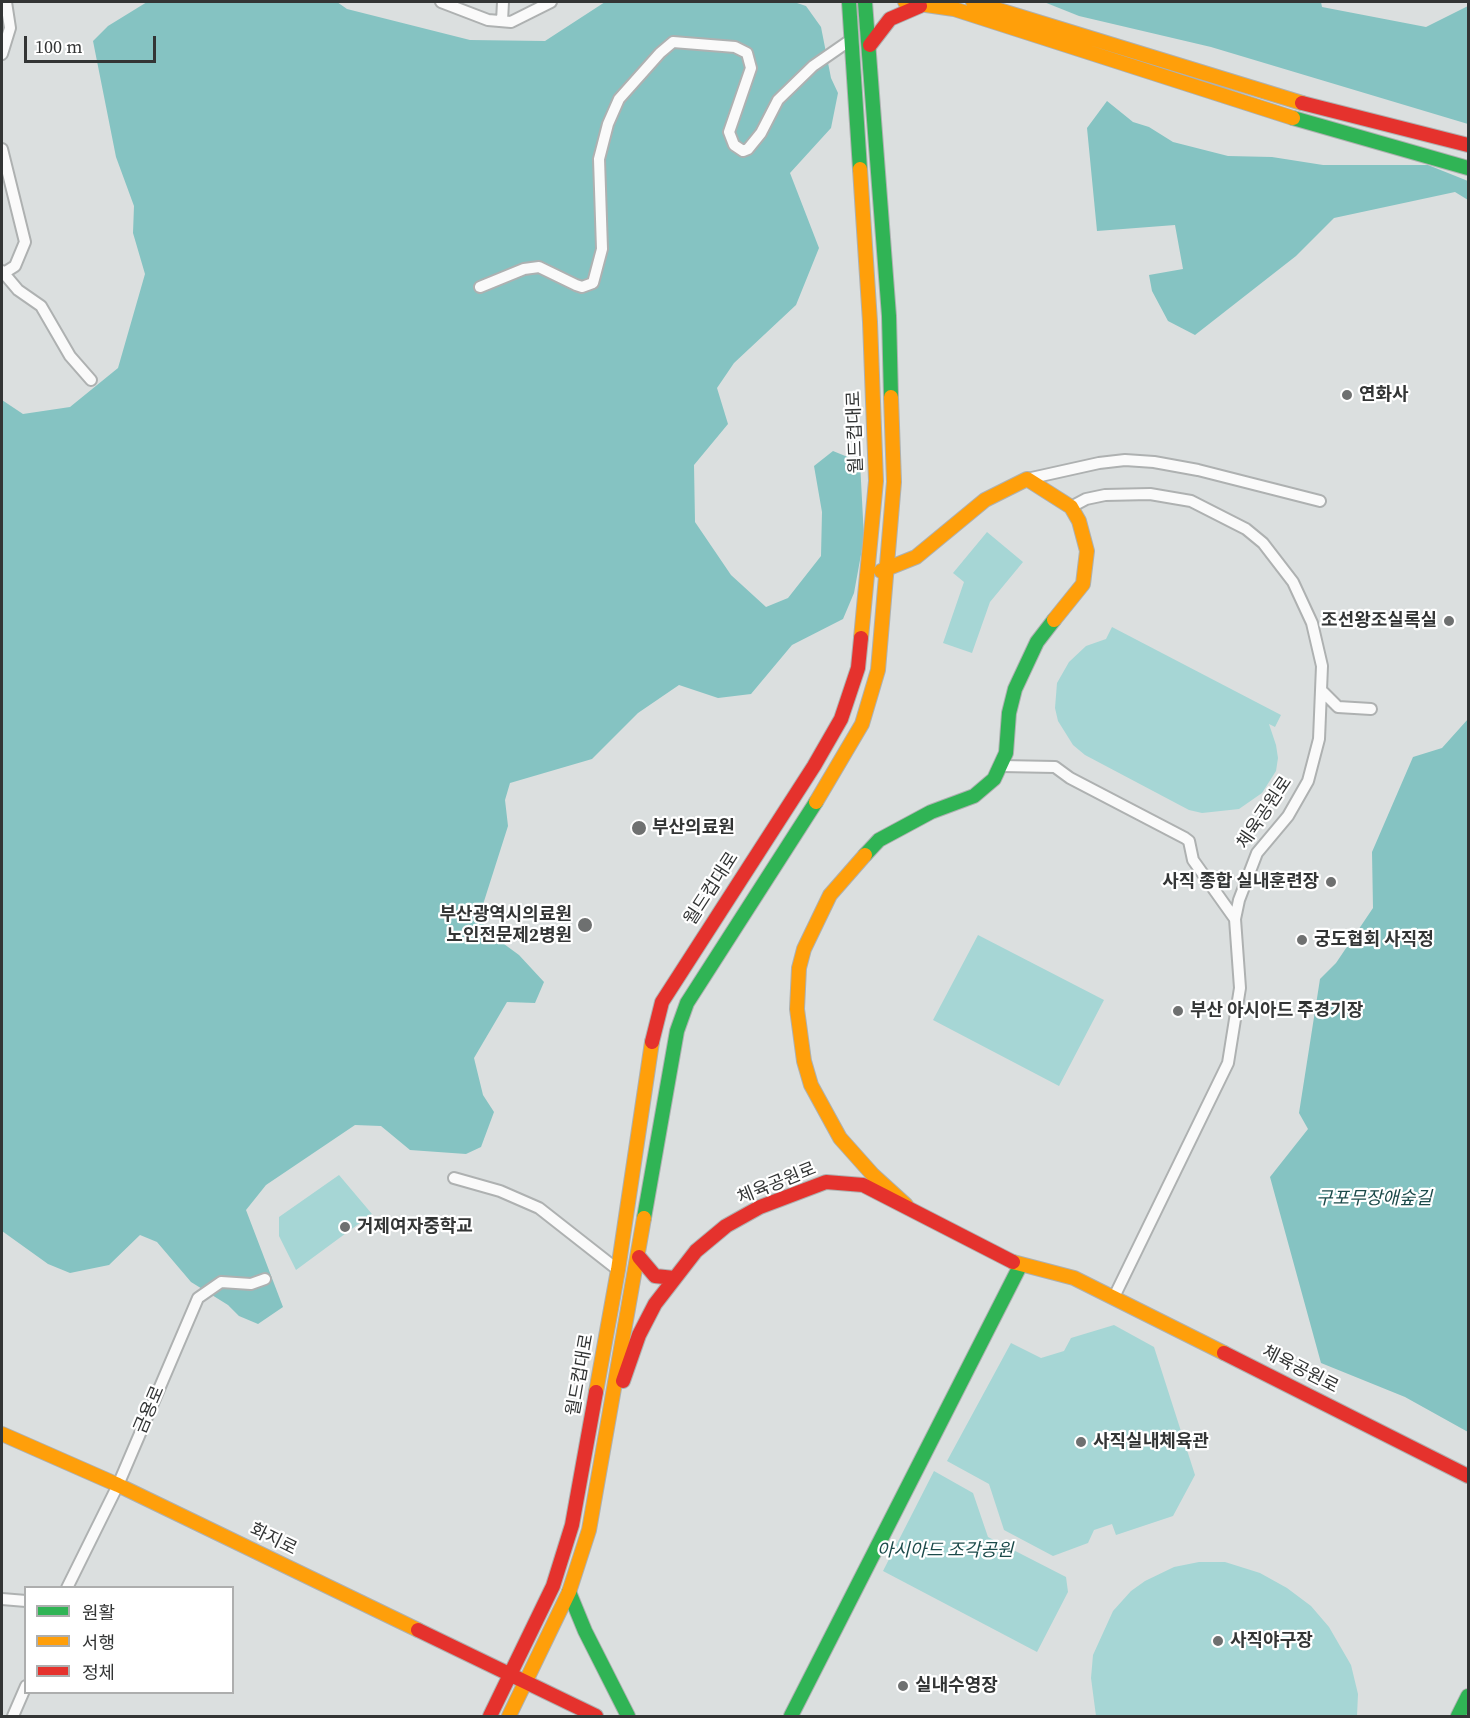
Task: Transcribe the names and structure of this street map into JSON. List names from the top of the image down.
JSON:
{
  "streets": {
    "main road": ["월드컵대로", "체육공원로", "화지로"],
    "street": ["금용로"]
  },
  "crossings": [
    ["월드컵대로", "체육공원로"],
    ["월드컵대로", "화지로"],
    ["금용로", "화지로"]
  ],
  "parks": ["구포무장애숲길", "아시아드 조각공원"],
  "places": [
    "연화사",
    "조선왕조실록실",
    "부산의료원",
    "사직 종합 실내훈련장",
    "부산광역시의료원 노인전문제2병원",
    "궁도협회 사직정",
    "부산 아시아드 주경기장",
    "거제여자중학교",
    "사직실내체육관",
    "사직야구장",
    "실내수영장"
  ],
  "legend": ["원활", "서행", "정체"],
  "scale_bar": "100 m"
}
